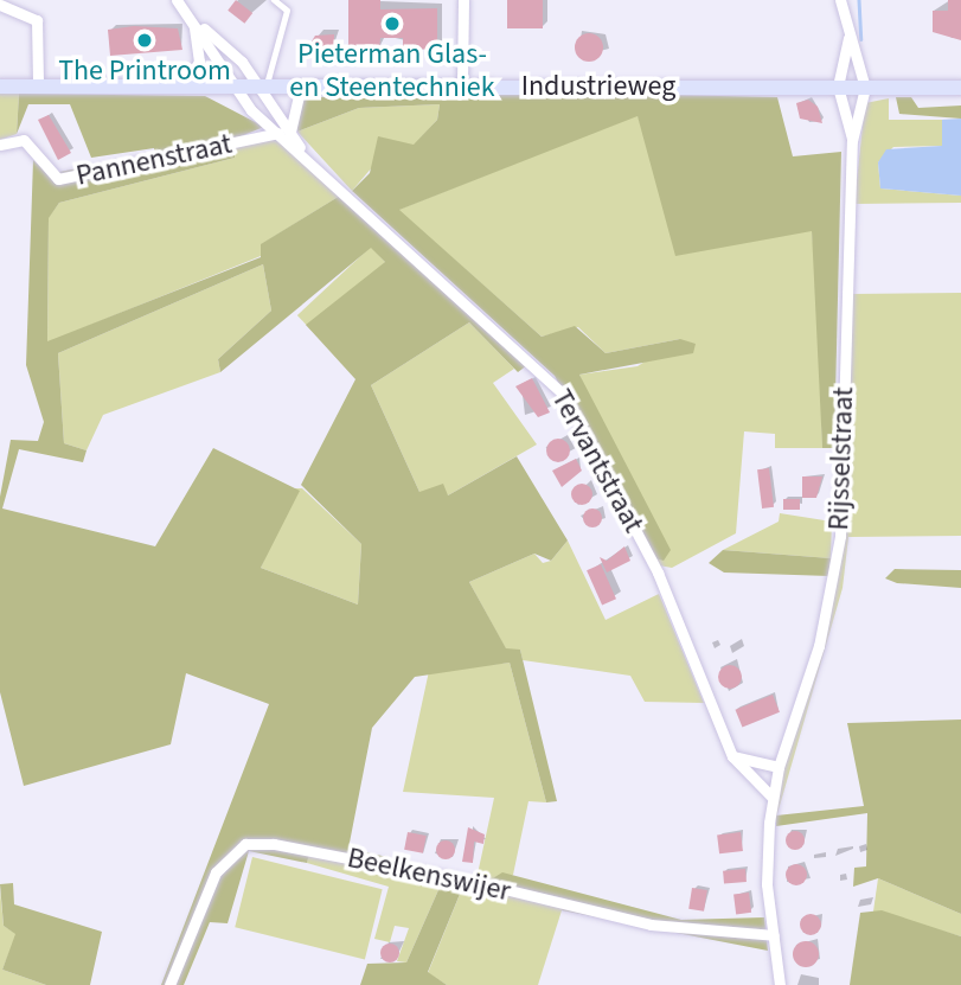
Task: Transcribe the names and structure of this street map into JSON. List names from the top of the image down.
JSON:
{
  "streets": {
    "main road": ["Industrieweg"],
    "street": [
      "Pannenstraat",
      "Rijsselstraat",
      "Tervantstraat",
      "Beelkenswijer"
    ]
  },
  "crossings": [
    ["Industrieweg", "Rijsselstraat"],
    ["Industrieweg", "Tervantstraat"],
    ["Pannenstraat", "Tervantstraat"]
  ],
  "places": ["Pieterman Glas- en Steentechniek", "The Printroom"]
}
